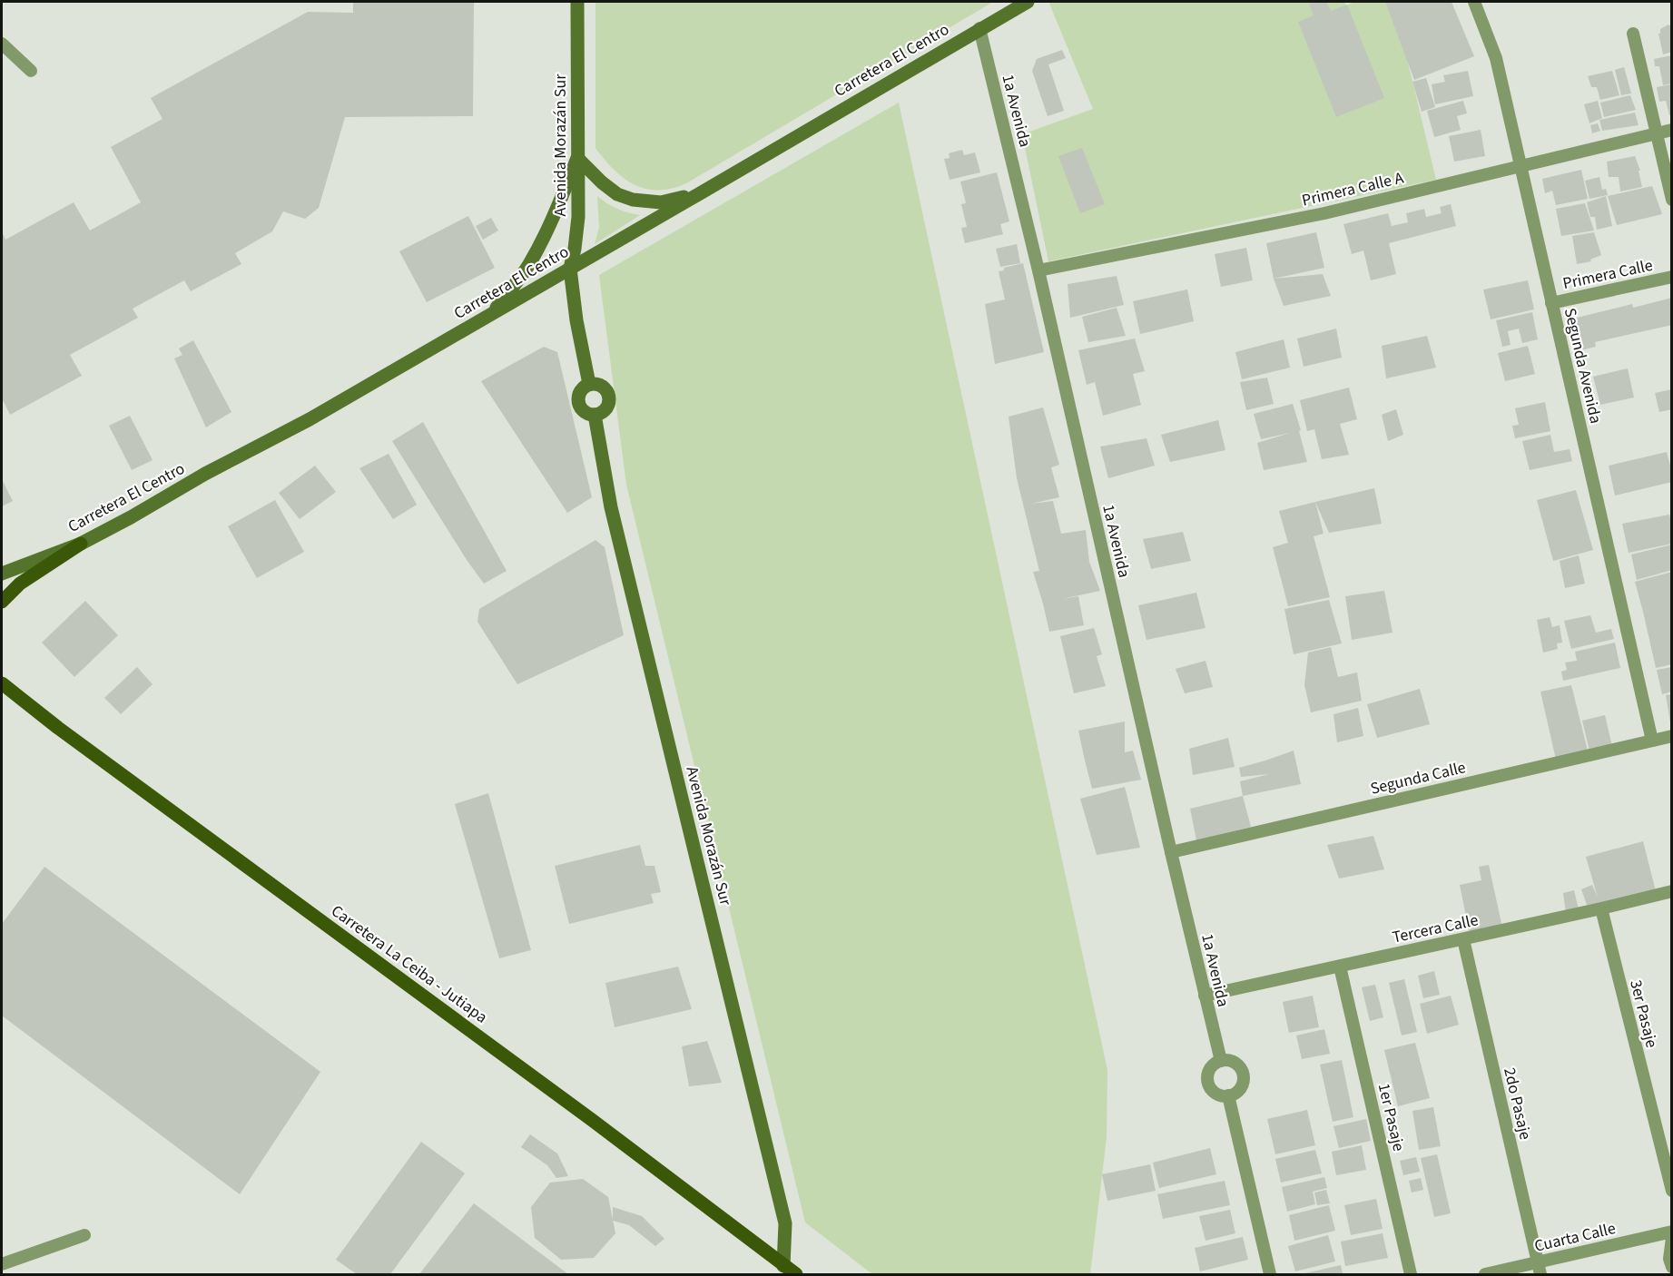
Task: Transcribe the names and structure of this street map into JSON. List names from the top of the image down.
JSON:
{
  "streets": {
    "main road": ["Carretera El Centro", "Avenida Morazán Sur", "Carretera La Ceiba - Jutiapa"],
    "street": [
      "1a Avenida",
      "Primera Calle A",
      "Primera Calle",
      "Segunda Avenida",
      "Segunda Calle",
      "Tercera Calle",
      "3er Pasaje",
      "2do Pasaje",
      "1er Pasaje",
      "Cuarta Calle"
    ]
  },
  "crossings": [
    ["Carretera El Centro", "1a Avenida"],
    ["Carretera El Centro", "Avenida Morazán Sur"],
    ["1a Avenida", "Primera Calle A"],
    ["1a Avenida", "Segunda Calle"],
    ["1a Avenida", "Tercera Calle"],
    ["Avenida Morazán Sur", "Carretera La Ceiba - Jutiapa"],
    ["Primera Calle A", "Segunda Avenida"],
    ["Primera Calle", "Segunda Avenida"],
    ["Segunda Avenida", "Segunda Calle"],
    ["Tercera Calle", "3er Pasaje"],
    ["Tercera Calle", "2do Pasaje"],
    ["Tercera Calle", "1er Pasaje"],
    ["2do Pasaje", "Cuarta Calle"]
  ]
}
